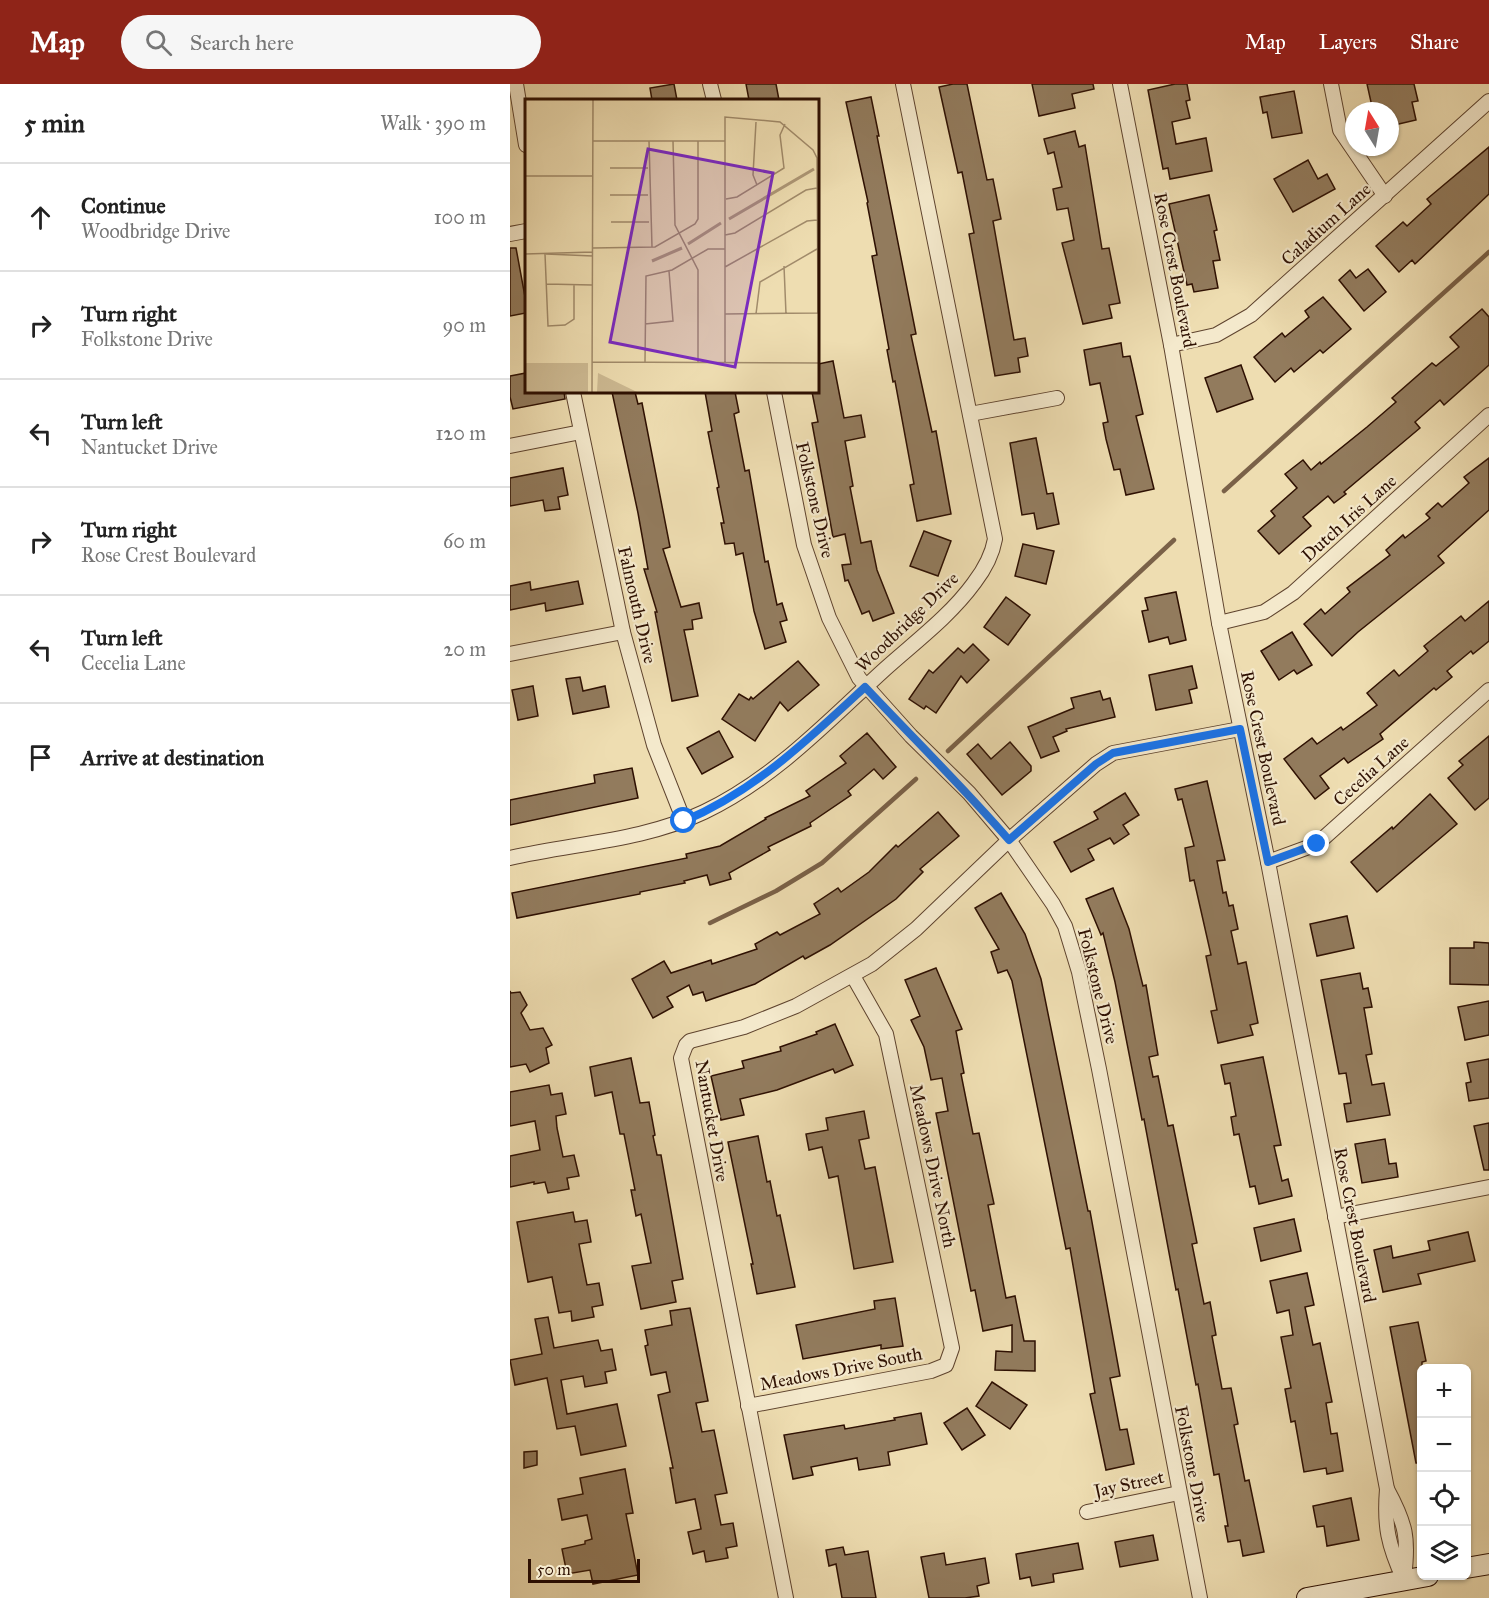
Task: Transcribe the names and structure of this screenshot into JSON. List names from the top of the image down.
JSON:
{
  "streets": {
    "street": [
      "Caladium Lane",
      "Rose Crest Boulevard",
      "Folkstone Drive",
      "Dutch Iris Lane",
      "Falmouth Drive",
      "Woodbridge Drive",
      "Cecelia Lane",
      "Nantucket Drive",
      "Meadows Drive North",
      "Meadows Drive South",
      "Jay Street"
    ]
  },
  "crossings": [
    ["Caladium Lane", "Rose Crest Boulevard"],
    ["Rose Crest Boulevard", "Dutch Iris Lane"],
    ["Rose Crest Boulevard", "Cecelia Lane"],
    ["Rose Crest Boulevard", "Nantucket Drive"],
    ["Folkstone Drive", "Woodbridge Drive"],
    ["Folkstone Drive", "Nantucket Drive"],
    ["Folkstone Drive", "Jay Street"],
    ["Falmouth Drive", "Woodbridge Drive"],
    ["Nantucket Drive", "Meadows Drive North"],
    ["Nantucket Drive", "Meadows Drive South"],
    ["Meadows Drive North", "Meadows Drive South"]
  ],
  "scale_bar": "50 m",
  "north": "top",
  "page": {
    "header": "Map",
    "search": "Search here",
    "nav": ["Map", "Layers", "Share"],
    "heading": ["5 min", "Walk · 390 m"],
    "list": [
      ["Continue", "Woodbridge Drive", "100 m"],
      ["Turn right", "Folkstone Drive", "90 m"],
      ["Turn left", "Nantucket Drive", "120 m"],
      ["Turn right", "Rose Crest Boulevard", "60 m"],
      ["Turn left", "Cecelia Lane", "20 m"],
      "Arrive at destination"
    ],
    "map_buttons": ["+", "−"],
    "scale": "50 m"
  }
}
